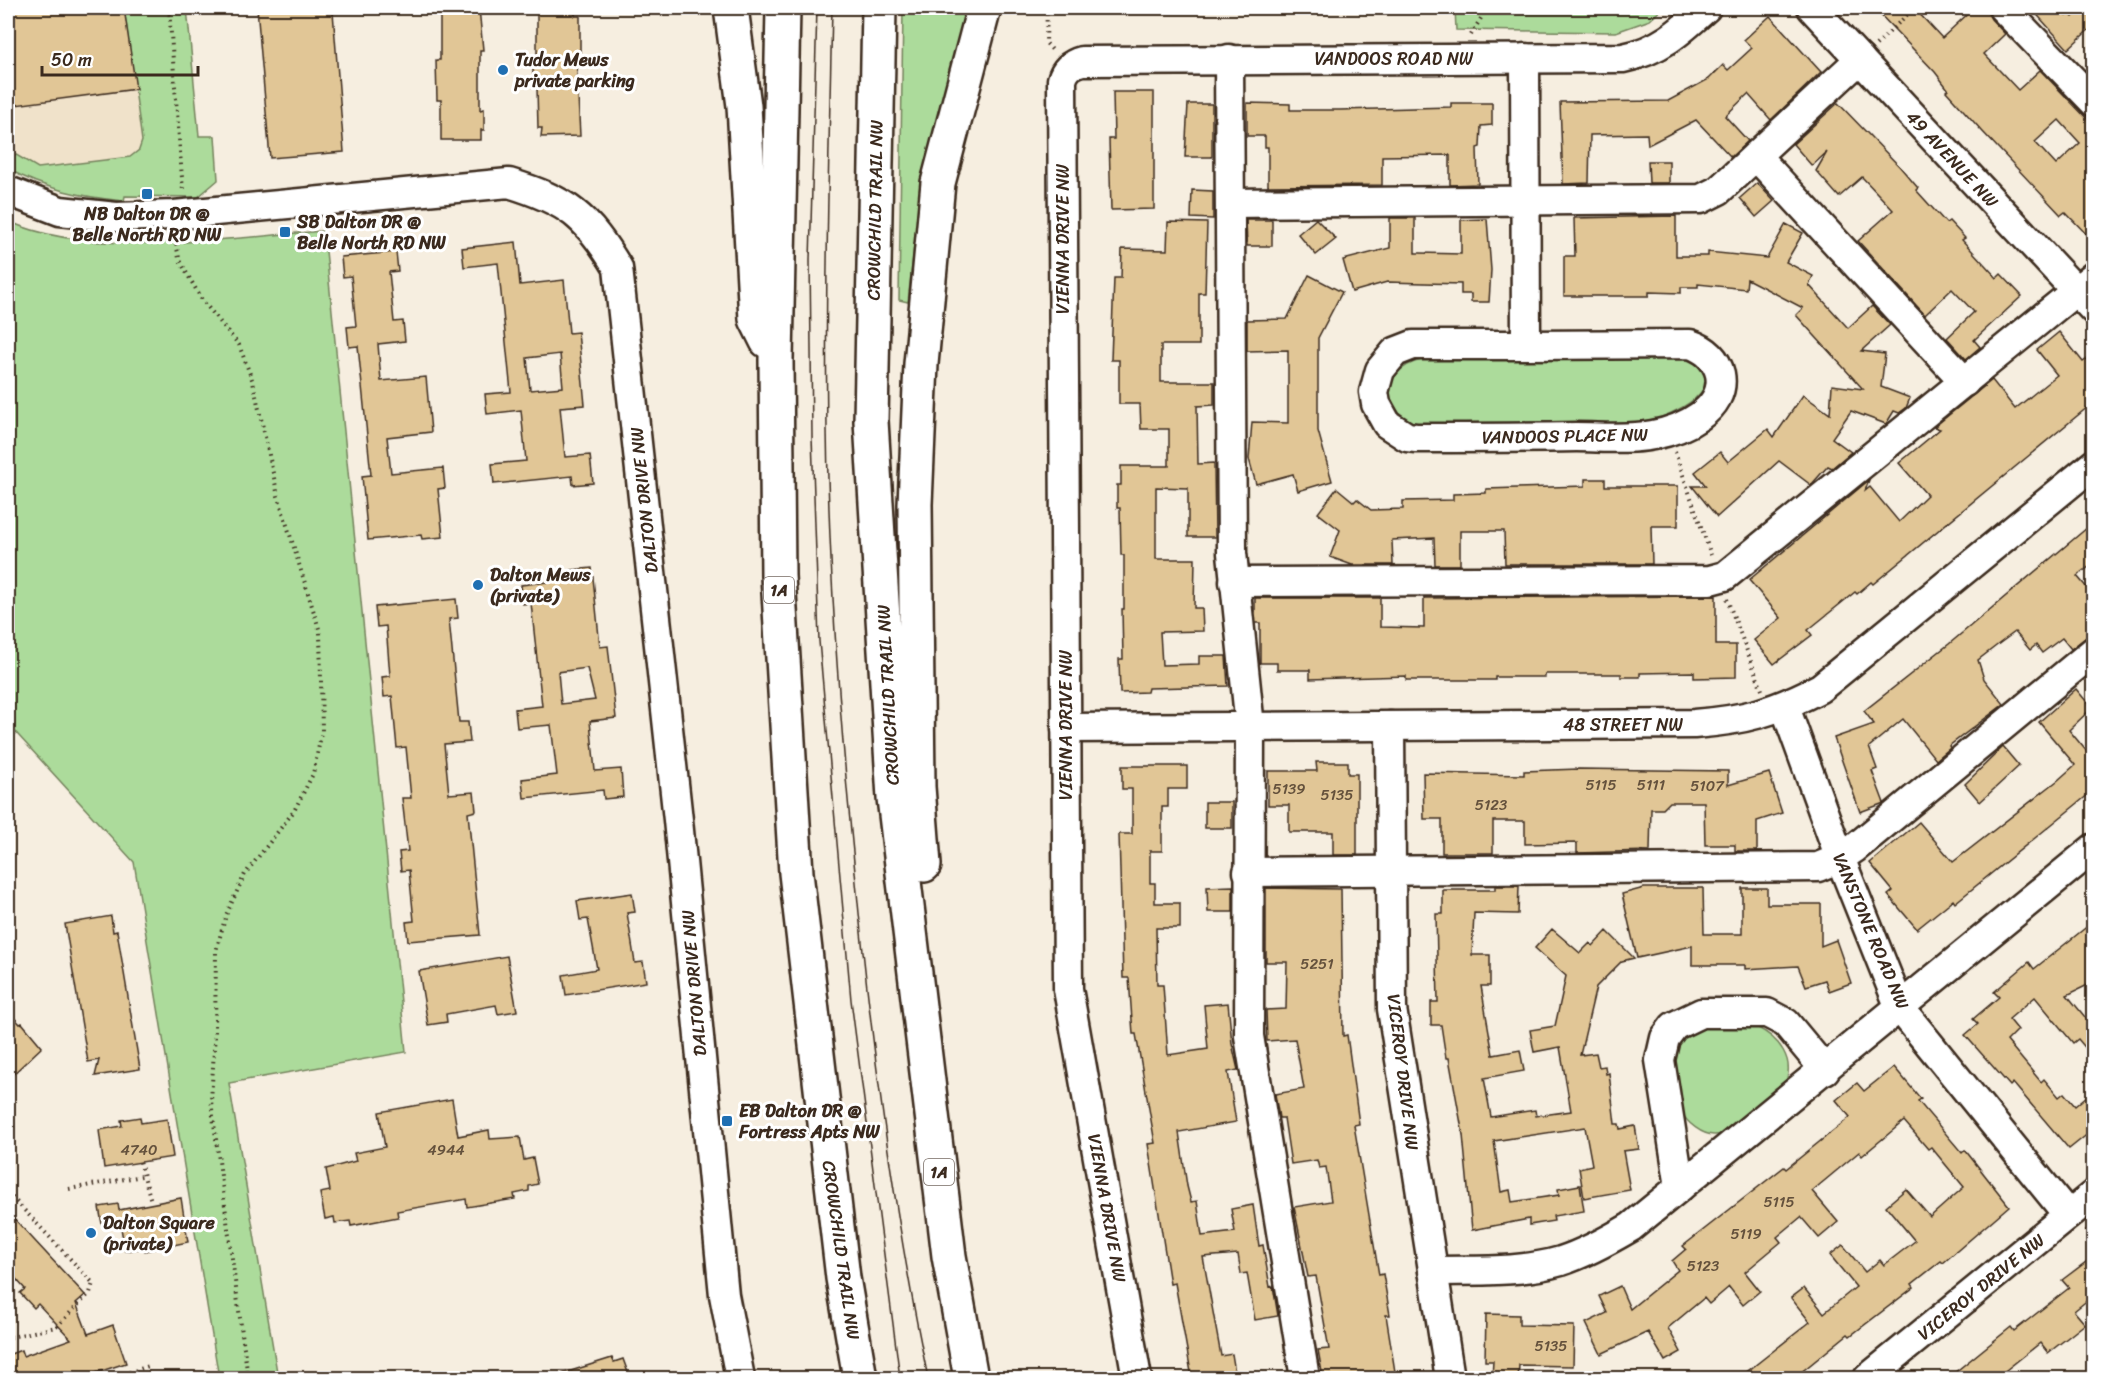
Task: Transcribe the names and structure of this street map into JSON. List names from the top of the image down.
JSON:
{
  "streets": {
    "highway": ["CROWCHILD TRAIL NW", "1A"],
    "street": [
      "VANDOOS ROAD NW",
      "49 AVENUE NW",
      "VIENNA DRIVE NW",
      "VANDOOS PLACE NW",
      "DALTON DRIVE NW",
      "48 STREET NW",
      "VANSTONE ROAD NW",
      "VICEROY DRIVE NW"
    ]
  },
  "crossings": [
    ["VANDOOS ROAD NW", "VIENNA DRIVE NW"],
    ["VIENNA DRIVE NW", "48 STREET NW"],
    ["48 STREET NW", "VANSTONE ROAD NW"],
    ["48 STREET NW", "VICEROY DRIVE NW"],
    ["VANSTONE ROAD NW", "VICEROY DRIVE NW"]
  ],
  "places": {
    "other": ["Tudor Mews private parking", "Dalton Mews (private)", "Dalton Square (private)"],
    "transit": ["NB Dalton DR @ Belle North RD NW", "SB Dalton DR @ Belle North RD NW", "EB Dalton DR @ Fortress Apts NW"]
  },
  "house_numbers": [
    "5115",
    "5111",
    "5107",
    "5139",
    "5135",
    "5123",
    "5251",
    "4740",
    "4944",
    "5115",
    "5119",
    "5123",
    "5135"
  ],
  "scale_bar": "50 m"
}
